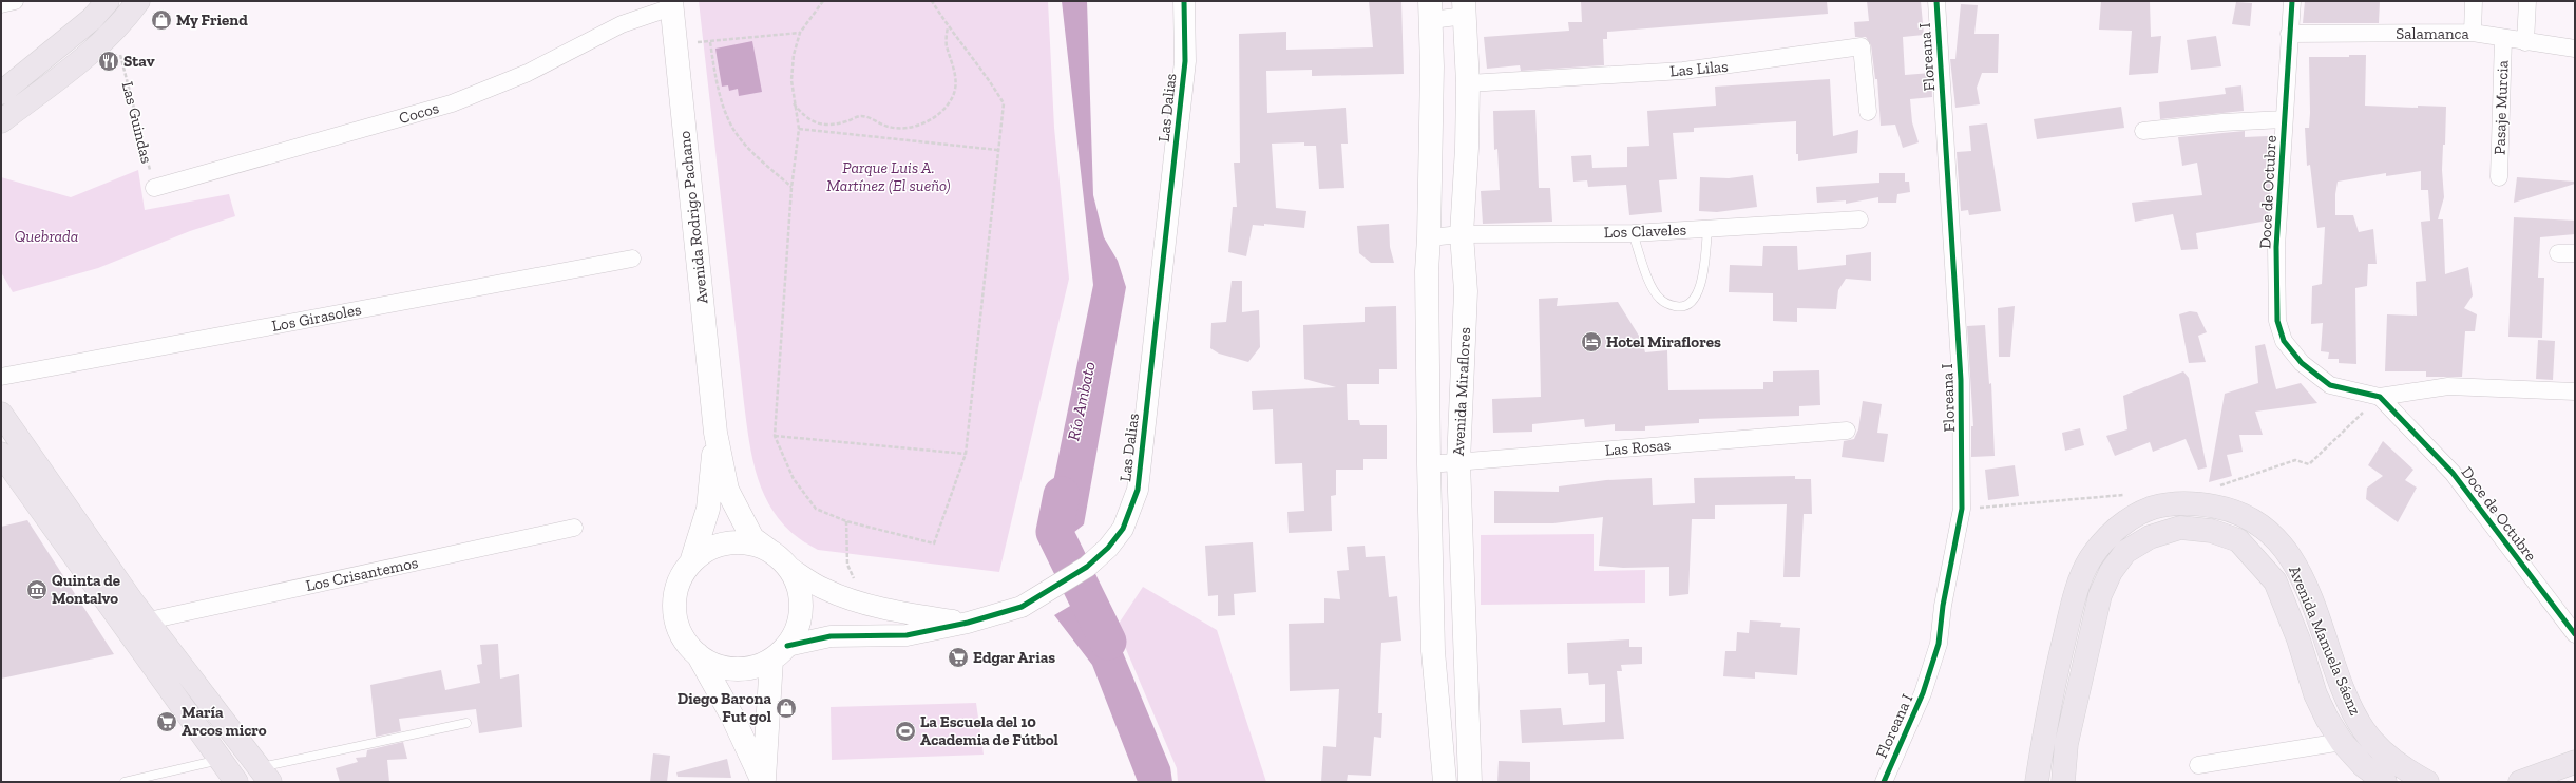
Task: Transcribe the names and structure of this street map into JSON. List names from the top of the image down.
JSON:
{
  "streets": {
    "main road": ["Avenida Rodrigo Pachano", "Avenida Miraflores", "Avenida Manuela Sáenz"],
    "street": [
      "Salamanca",
      "Floreana I",
      "Las Lilas",
      "Las Dalias",
      "Pasaje Murcia",
      "Cocos",
      "Doce de Octubre",
      "Los Claveles",
      "Los Girasoles",
      "Las Rosas",
      "Los Crisantemos"
    ],
    "path": ["Las Guindas"]
  },
  "crossings": [
    ["Salamanca", "Pasaje Murcia"],
    ["Salamanca", "Doce de Octubre"],
    ["Las Lilas", "Avenida Miraflores"],
    ["Las Dalias", "Avenida Rodrigo Pachano"],
    ["Cocos", "Las Guindas"],
    ["Cocos", "Avenida Rodrigo Pachano"],
    ["Los Claveles", "Avenida Miraflores"],
    ["Avenida Miraflores", "Las Rosas"]
  ],
  "water": ["Río Ambato"],
  "parks": ["Parque Luis A. Martínez (El sueño)", "Quebrada"],
  "places": {
    "shop": ["My Friend", "Diego Barona Fut gol"],
    "restaurant": ["Stav"],
    "hotel": ["Hotel Miraflores"],
    "museum": ["Quinta de Montalvo"],
    "supermarket": ["Edgar Arias", "María Arcos micro"],
    "sports": ["La Escuela del 10 Academia de Fútbol"]
  }
}
